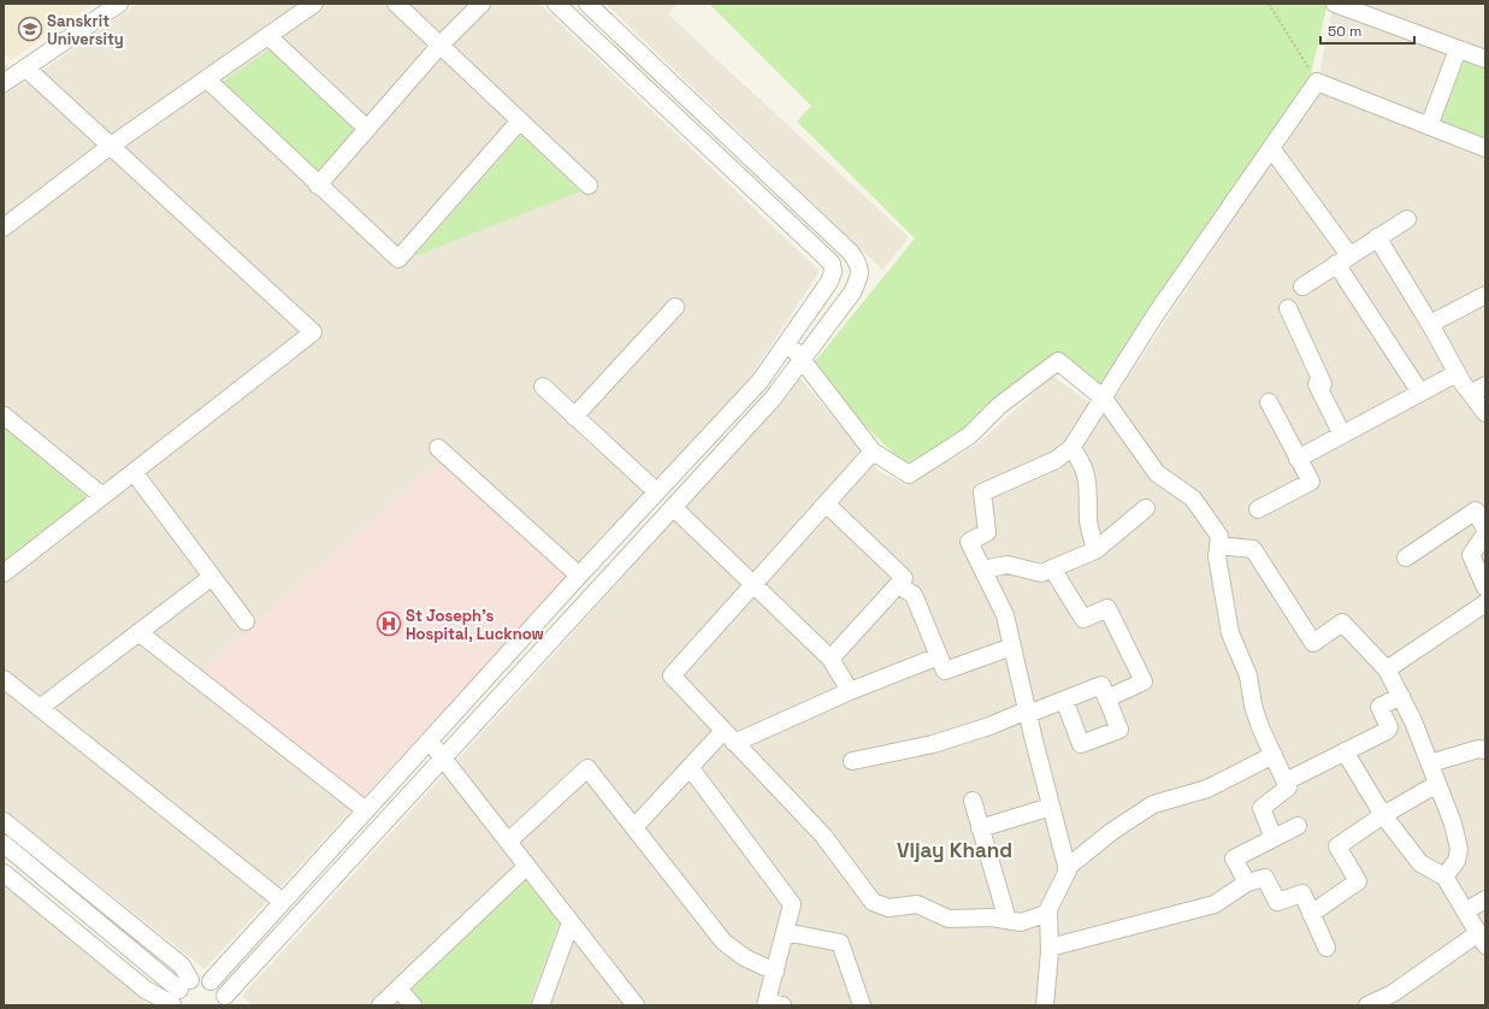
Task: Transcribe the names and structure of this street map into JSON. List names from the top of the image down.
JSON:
{
  "districts": ["Vijay Khand"],
  "places": {
    "school or university": ["Sanskrit University"],
    "hospital": ["St Joseph's Hospital, Lucknow"]
  },
  "scale_bar": "50 m"
}
